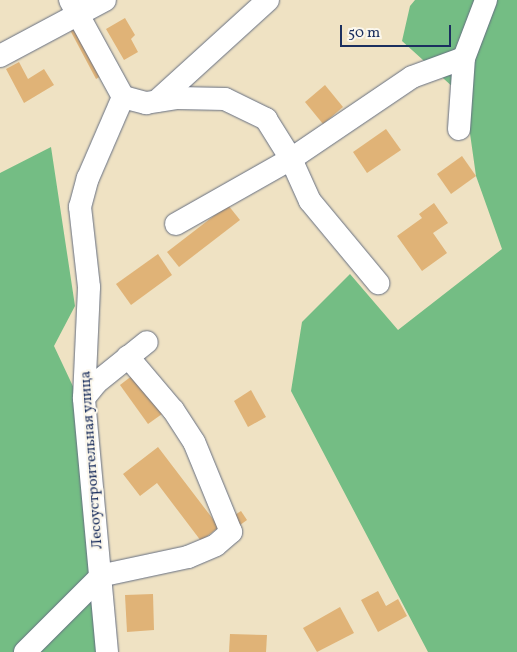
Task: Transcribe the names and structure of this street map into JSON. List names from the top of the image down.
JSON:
{
  "streets": {
    "street": ["Лесоустроительная улица"]
  },
  "scale_bar": "50 m"
}
